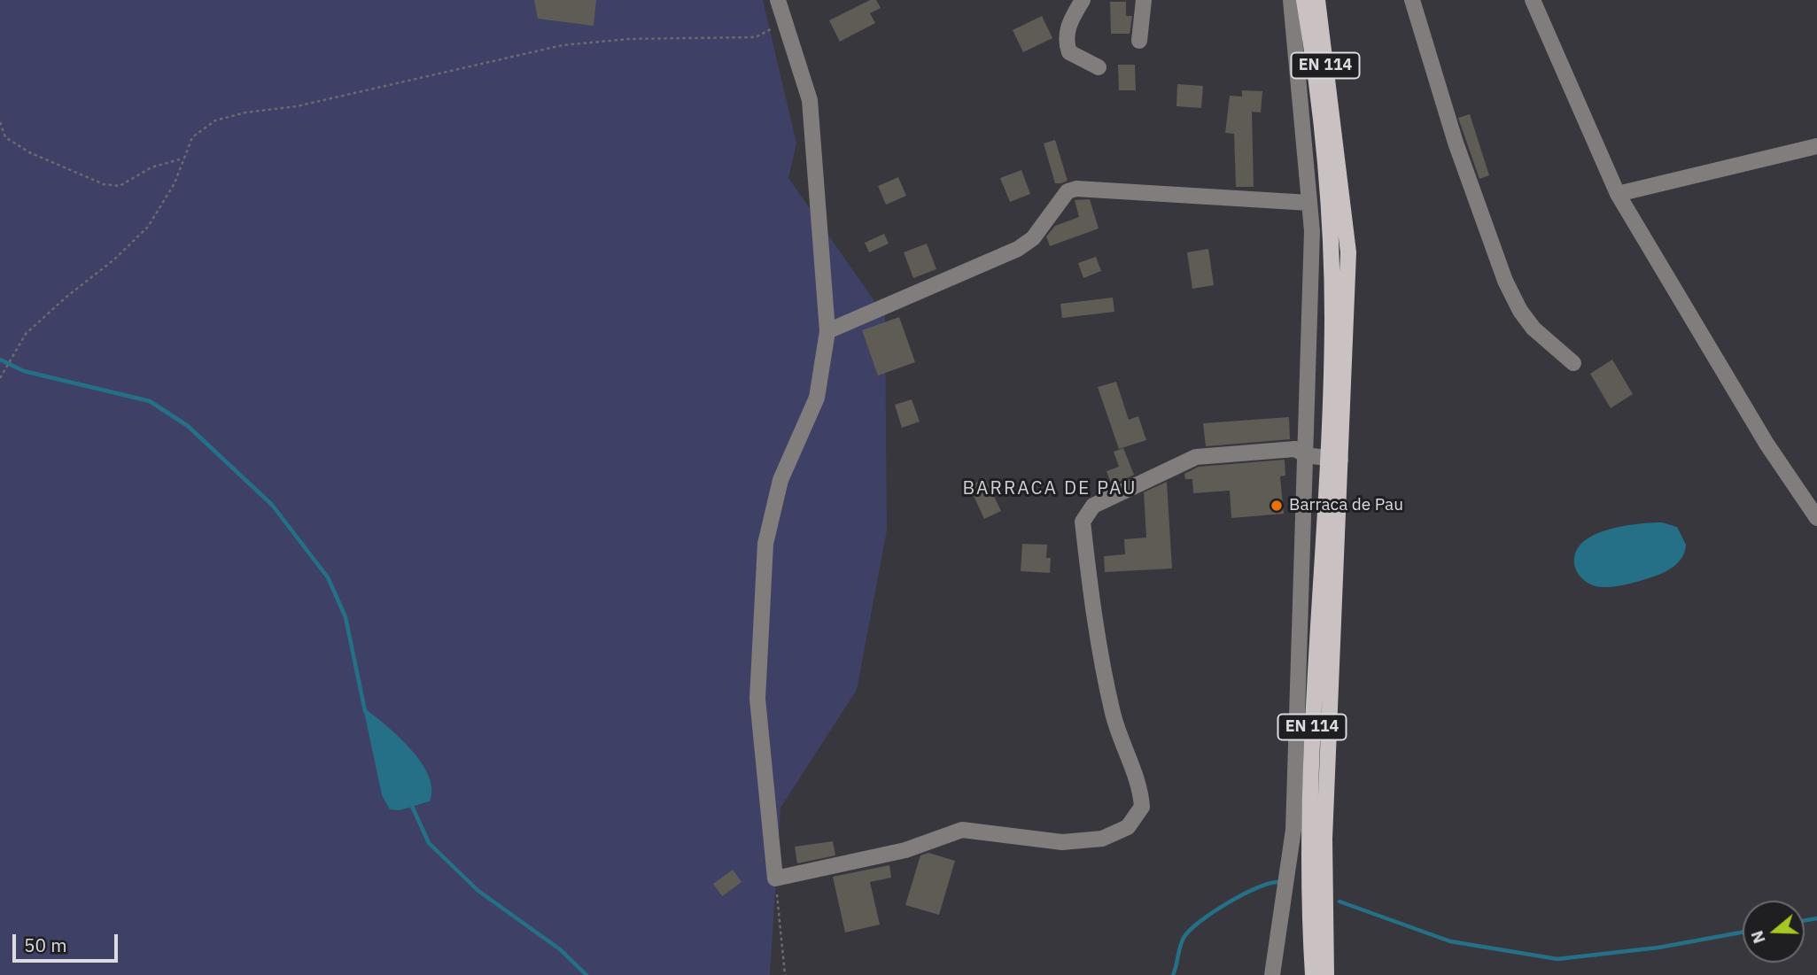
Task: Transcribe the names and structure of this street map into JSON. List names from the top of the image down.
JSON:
{
  "streets": {
    "main road": ["EN 114"]
  },
  "districts": ["BARRACA DE PAU"],
  "places": ["Barraca de Pau"],
  "scale_bar": "50 m",
  "north": "left"
}
